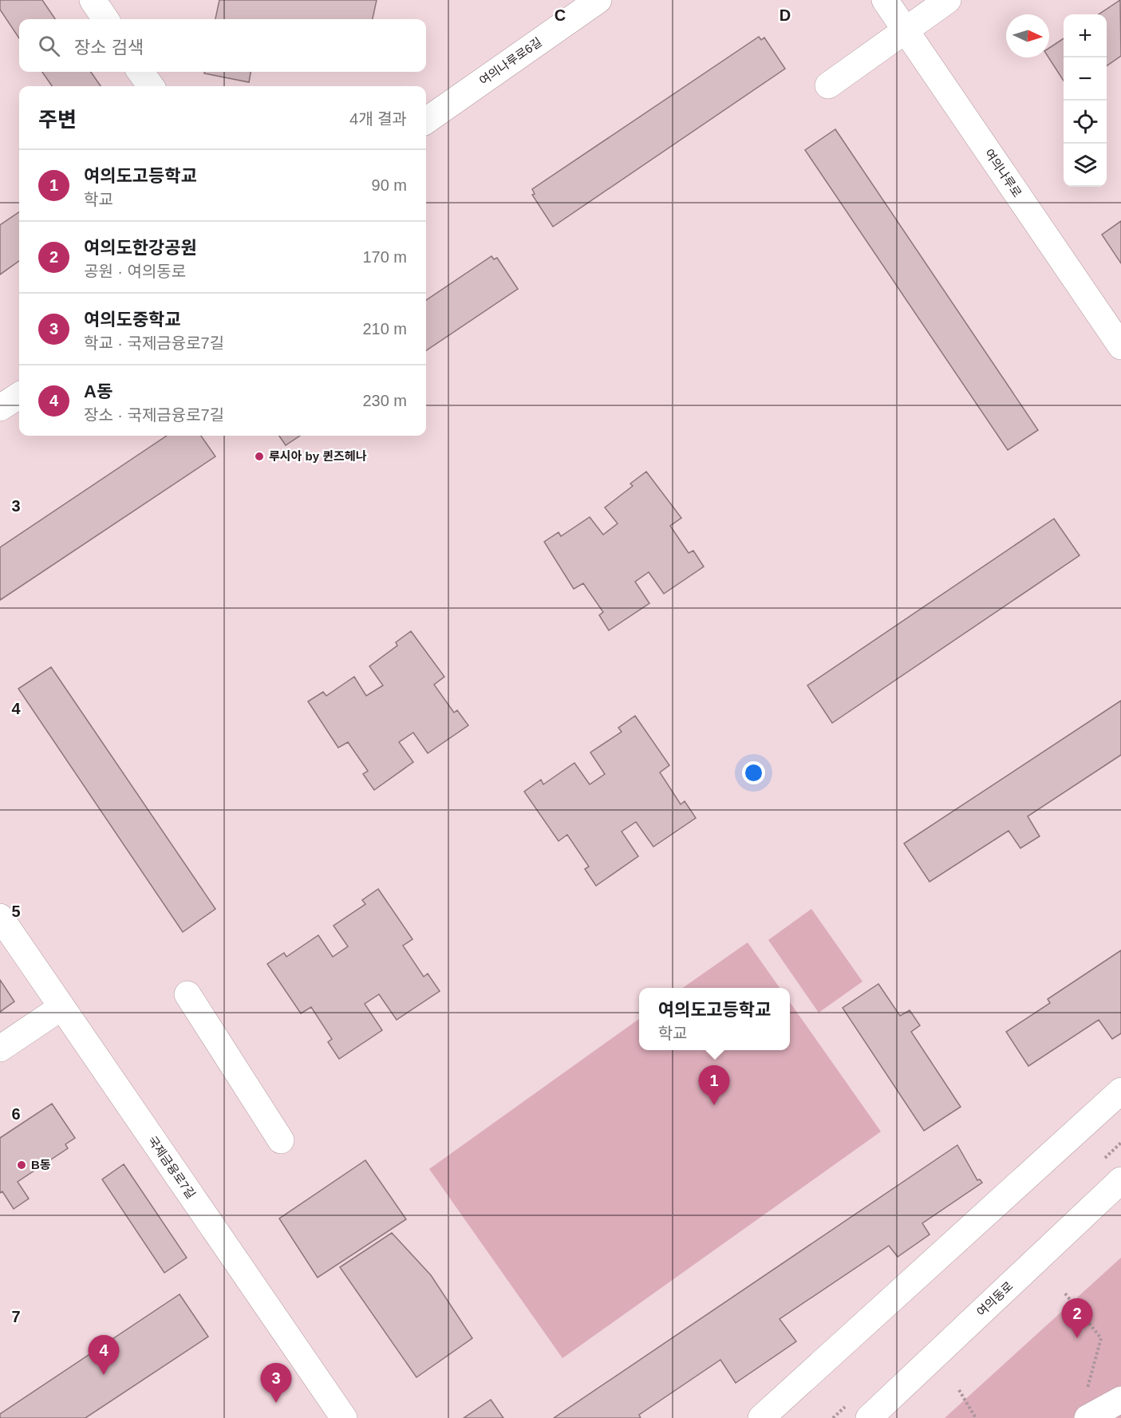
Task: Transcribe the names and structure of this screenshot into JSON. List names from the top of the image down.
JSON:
{
  "streets": {
    "street": [
      "여의나루로6길",
      "여의나루로",
      "국제금융로7길",
      "여의동로"
    ]
  },
  "places": ["루시아 by 퀸즈헤나", "B동"],
  "north": "right",
  "page": {
    "map_buttons": ["+", "−"],
    "search": "장소 검색",
    "heading": ["주변", "4개 결과"],
    "list": [
      {
        "mark": "1",
        "name": "여의도고등학교",
        "note": "학교",
        "value": "90 m"
      },
      {
        "mark": "2",
        "name": "여의도한강공원",
        "note": "공원 · 여의동로",
        "value": "170 m"
      },
      {
        "mark": "3",
        "name": "여의도중학교",
        "note": "학교 · 국제금융로7길",
        "value": "210 m"
      },
      {
        "mark": "4",
        "name": "A동",
        "note": "장소 · 국제금융로7길",
        "value": "230 m"
      }
    ],
    "popup": ["여의도고등학교", "학교"],
    "pins": [
      "1",
      "2",
      "4",
      "3"
    ]
  },
  "grid": {
    "columns": ["C", "D"],
    "rows": [
      "3",
      "4",
      "5",
      "6",
      "7"
    ]
  }
}
